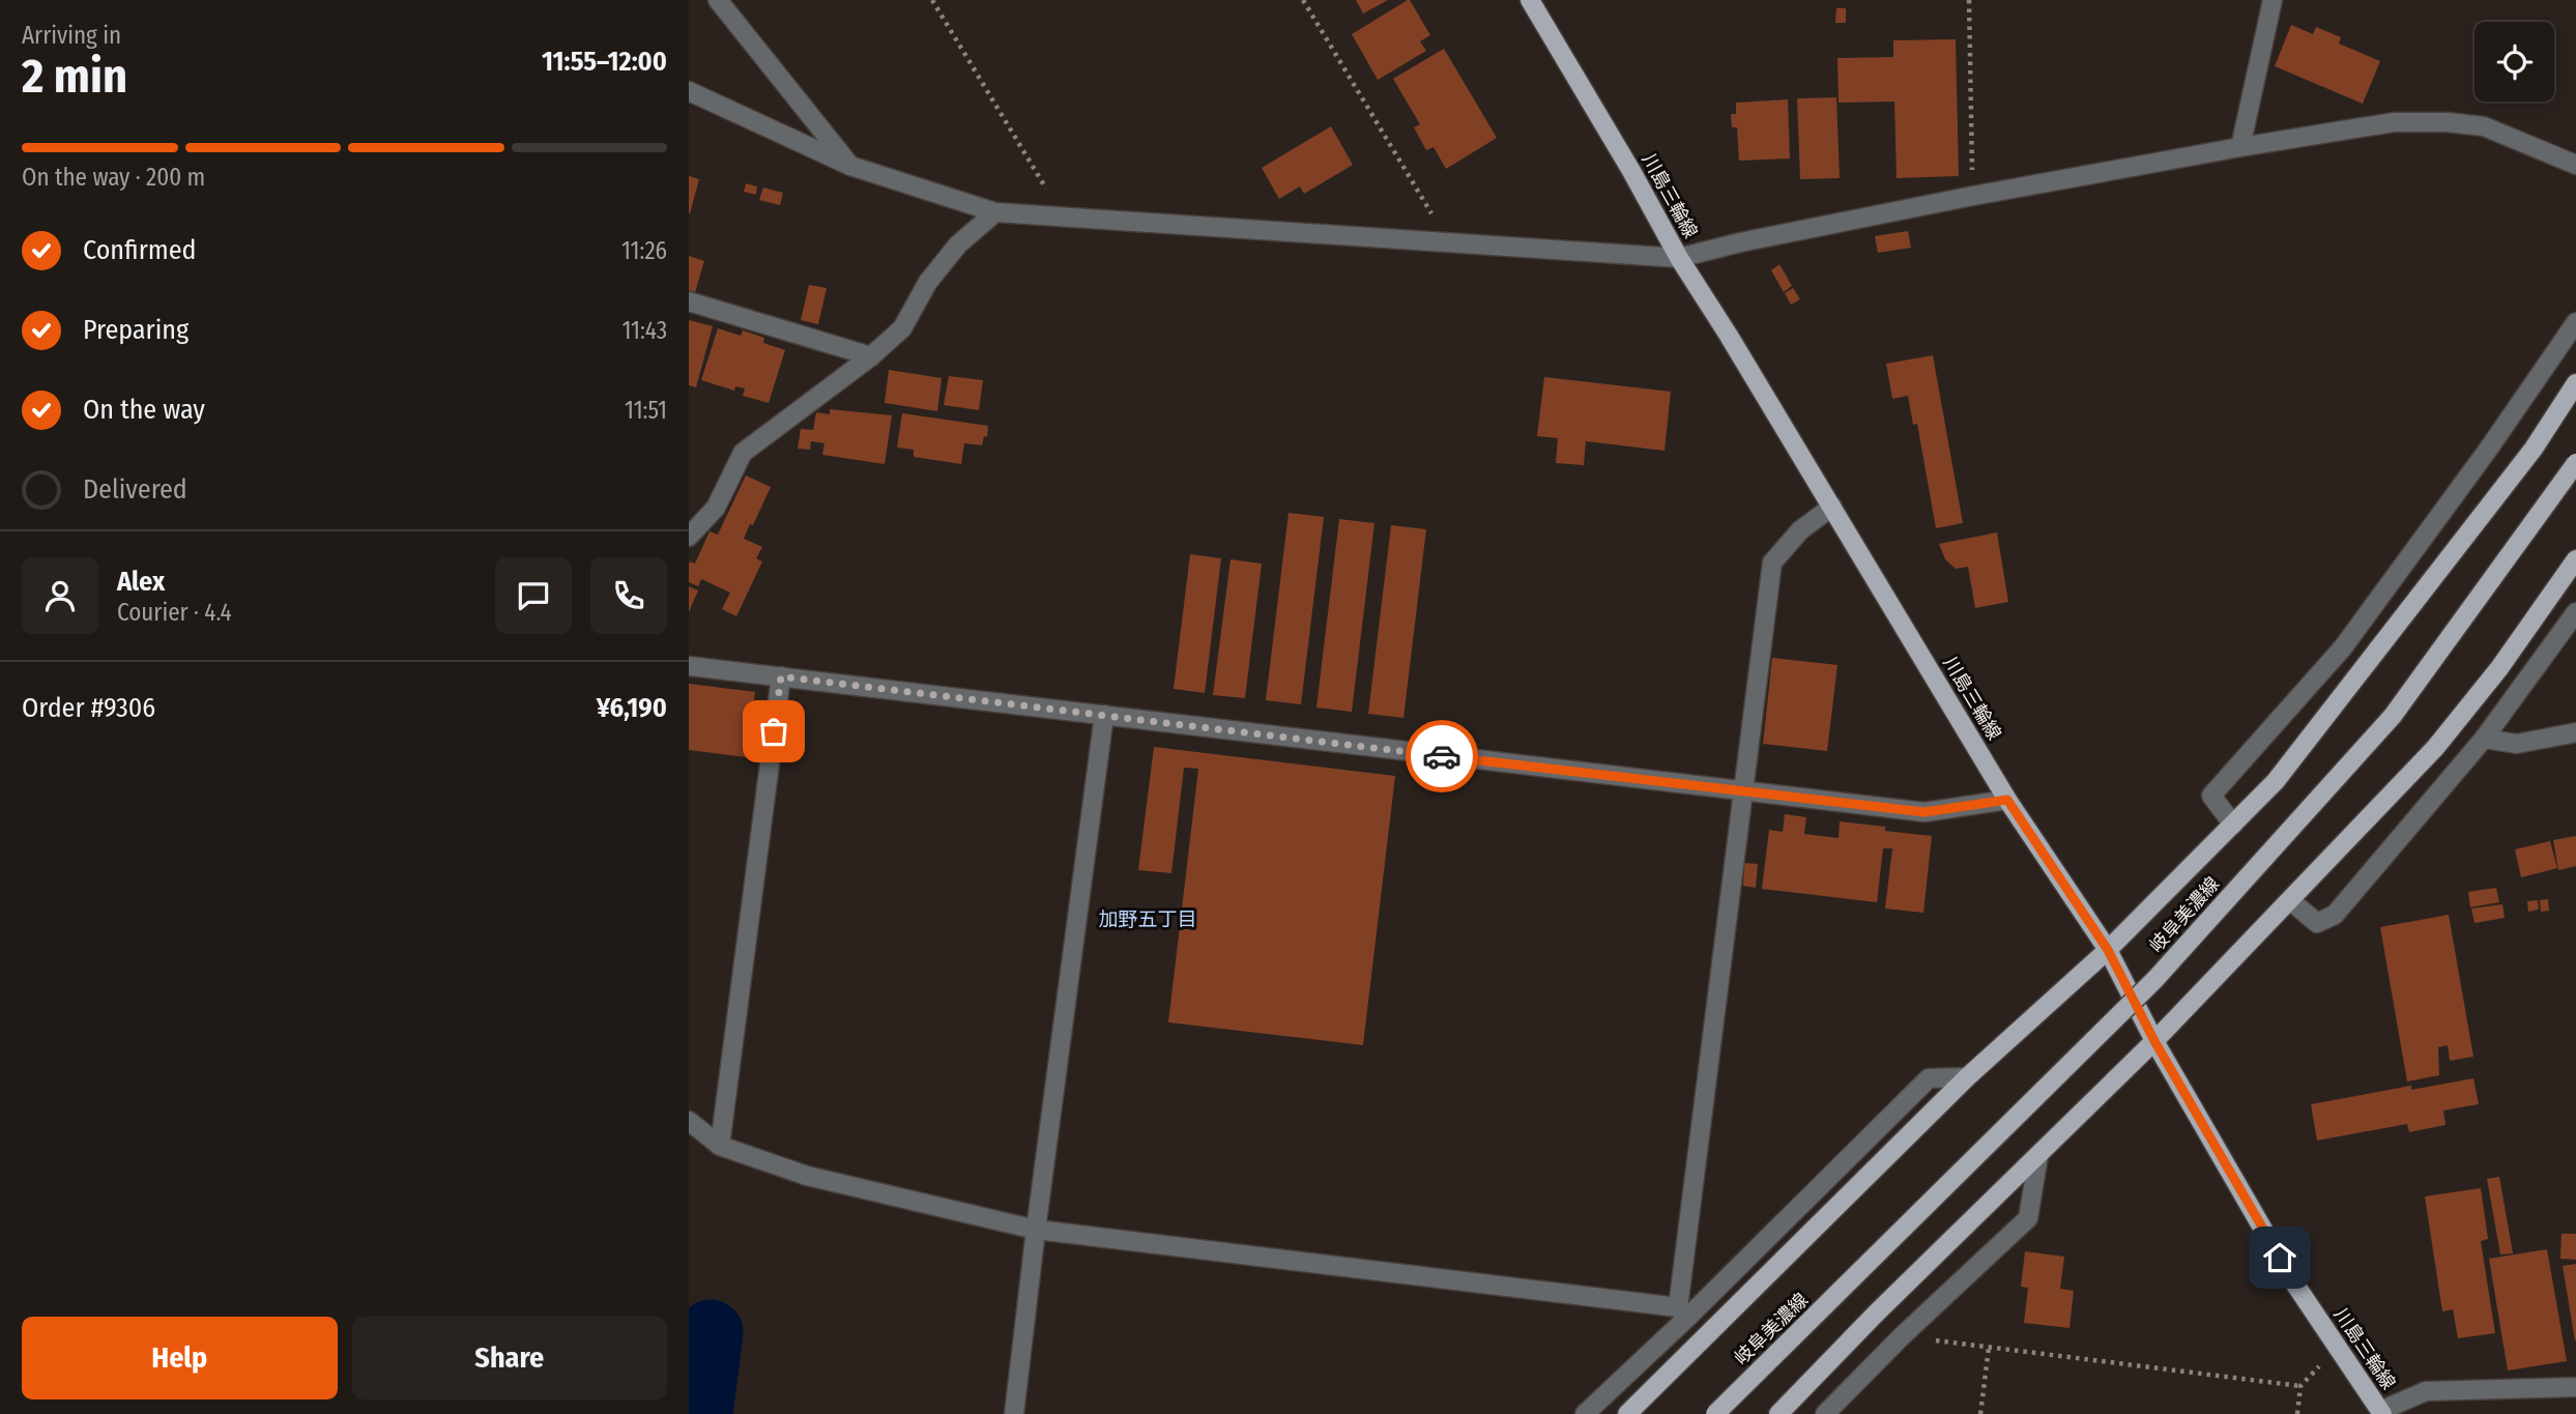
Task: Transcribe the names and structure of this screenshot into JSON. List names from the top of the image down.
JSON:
{
  "streets": {
    "main road": ["川島三輪線", "岐阜美濃線"]
  },
  "districts": ["加野五丁目"],
  "page": {
    "heading": ["2 min", "Arriving in", "11:55–12:00"],
    "panel": [
      "Alex",
      "Courier · 4.4",
      "Order #9306",
      "¥6,190"
    ],
    "bar": "On the way · 200 m",
    "list": [
      ["Confirmed", "11:26"],
      ["Preparing", "11:43"],
      ["On the way", "11:51"],
      "Delivered"
    ],
    "buttons": ["Help", "Share"]
  }
}
